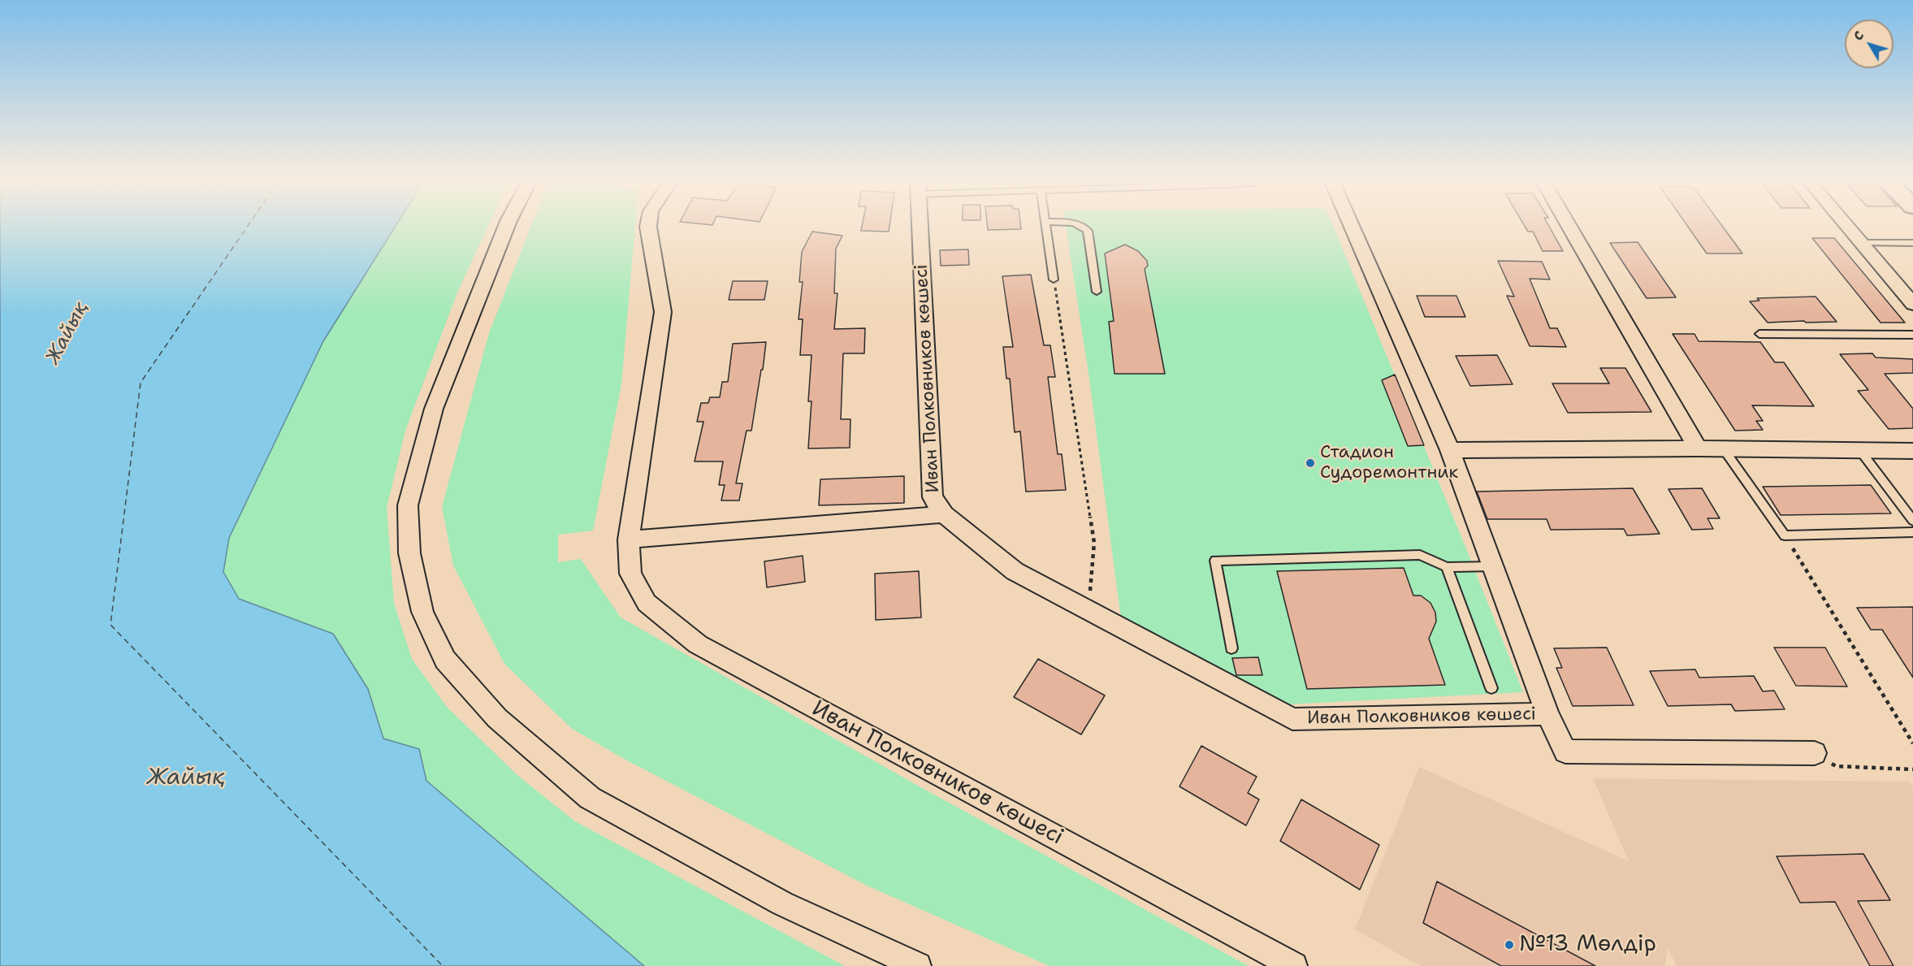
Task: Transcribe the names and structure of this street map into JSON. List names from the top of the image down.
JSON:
{
  "streets": {
    "street": ["Иван Полковников көшесі"]
  },
  "water": ["Жайық"],
  "places": ["Стадион Судоремонтник", "№13 Мөлдiр"],
  "north": "top left"
}
